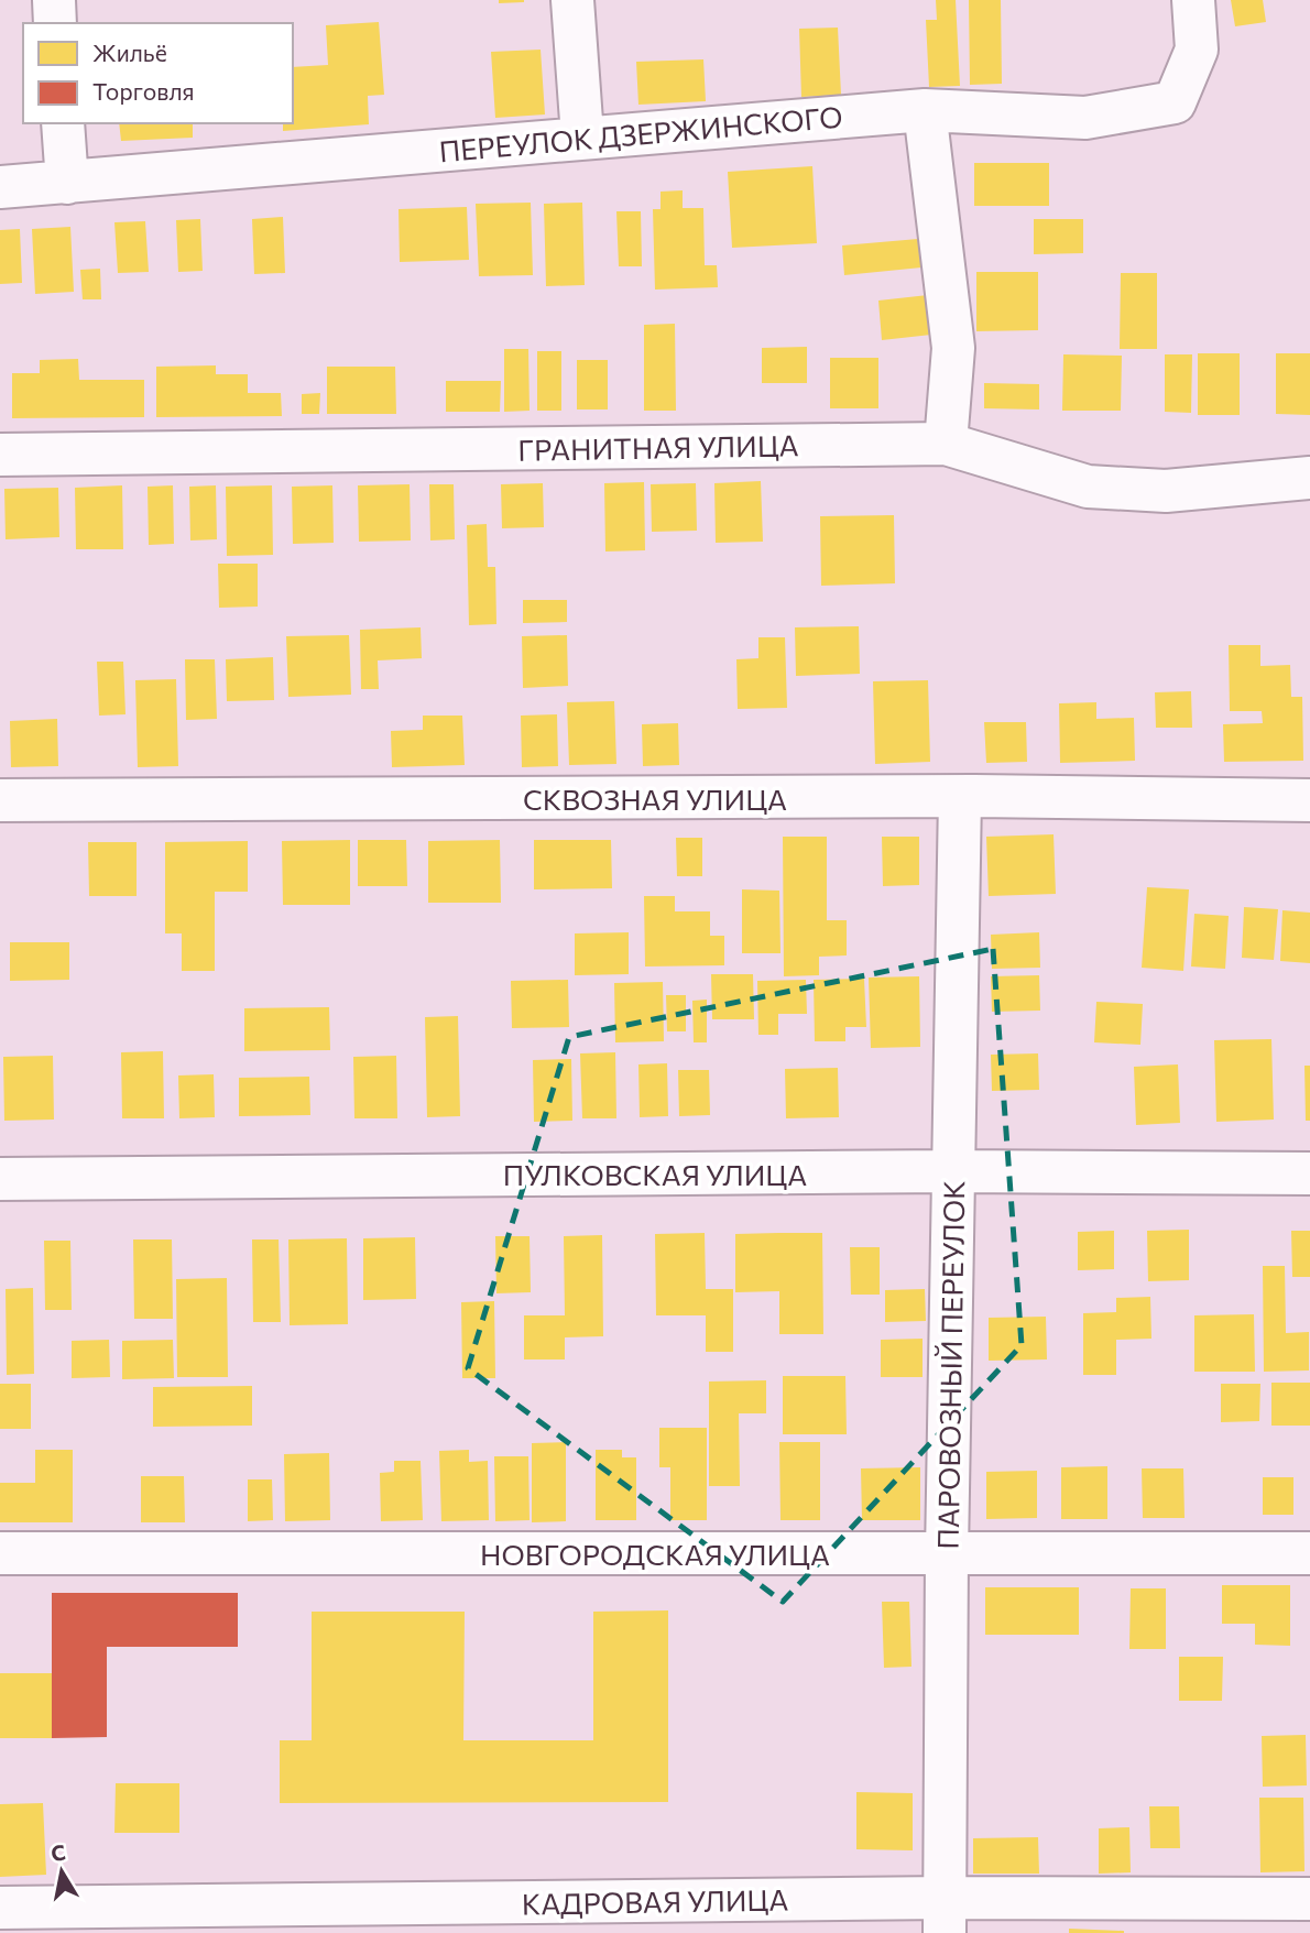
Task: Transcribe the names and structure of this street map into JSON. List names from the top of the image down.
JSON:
{
  "streets": {
    "street": [
      "ПЕРЕУЛОК ДЗЕРЖИНСКОГО",
      "ГРАНИТНАЯ УЛИЦА",
      "СКВОЗНАЯ УЛИЦА",
      "ПУЛКОВСКАЯ УЛИЦА",
      "ПАРОВОЗНЫЙ ПЕРЕУЛОК",
      "НОВГОРОДСКАЯ УЛИЦА",
      "КАДРОВАЯ УЛИЦА"
    ]
  },
  "crossings": [
    ["СКВОЗНАЯ УЛИЦА", "ПАРОВОЗНЫЙ ПЕРЕУЛОК"],
    ["ПУЛКОВСКАЯ УЛИЦА", "ПАРОВОЗНЫЙ ПЕРЕУЛОК"],
    ["ПАРОВОЗНЫЙ ПЕРЕУЛОК", "НОВГОРОДСКАЯ УЛИЦА"],
    ["ПАРОВОЗНЫЙ ПЕРЕУЛОК", "КАДРОВАЯ УЛИЦА"]
  ],
  "legend": ["Жильё", "Торговля"],
  "north": "top"
}
